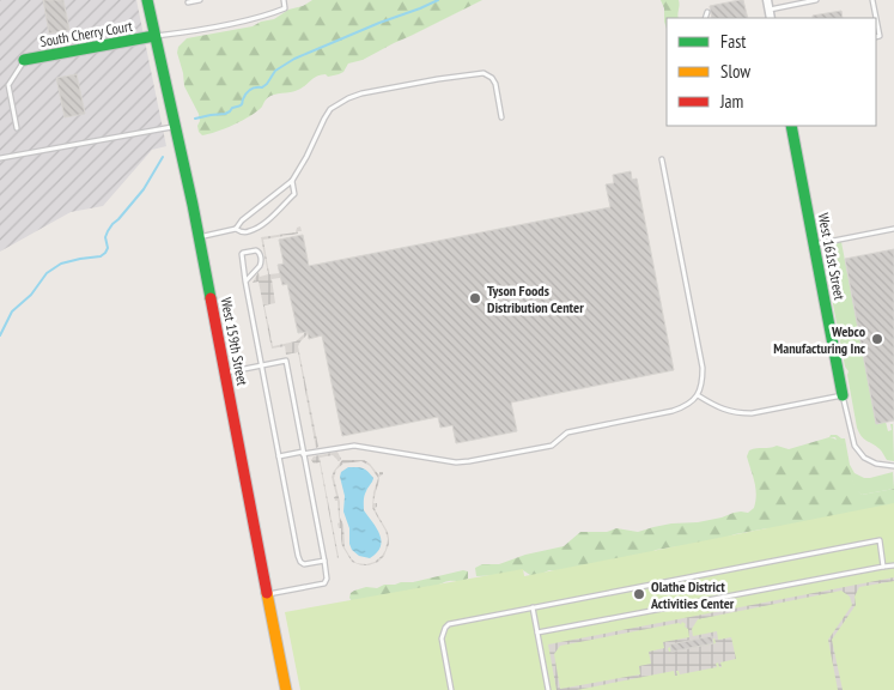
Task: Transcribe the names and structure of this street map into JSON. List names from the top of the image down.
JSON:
{
  "streets": {
    "street": ["South Cherry Court", "West 161st Street", "West 159th Street"]
  },
  "crossings": [
    ["South Cherry Court", "West 159th Street"]
  ],
  "places": ["Tyson Foods Distribution Center", "Webco Manufacturing Inc", "Olathe District Activities Center"],
  "legend": ["Fast", "Slow", "Jam"]
}
